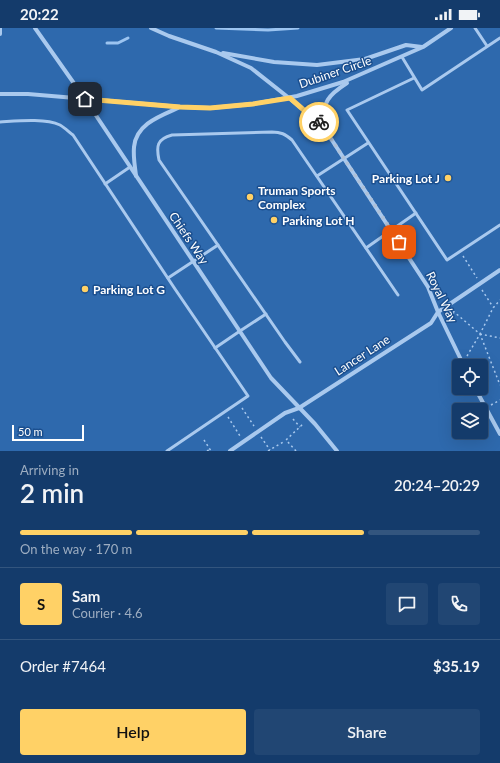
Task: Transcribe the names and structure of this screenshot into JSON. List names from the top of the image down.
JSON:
{
  "streets": {
    "street": [
      "Dubiner Circle",
      "Chiefs Way",
      "Royal Way",
      "Lancer Lane"
    ]
  },
  "crossings": [
    ["Dubiner Circle", "Chiefs Way"],
    ["Dubiner Circle", "Royal Way"],
    ["Chiefs Way", "Lancer Lane"],
    ["Royal Way", "Lancer Lane"]
  ],
  "places": [
    "Parking Lot J",
    "Truman Sports Complex",
    "Parking Lot H",
    "Parking Lot G"
  ],
  "scale_bar": "50 m",
  "page": {
    "status": "20:22",
    "scale": "50 m",
    "heading": ["2 min", "Arriving in", "20:24–20:29"],
    "panel": [
      "Sam",
      "Courier · 4.6",
      "Order #7464",
      "$35.19"
    ],
    "bar": "On the way · 170 m",
    "round": "S",
    "buttons": ["Help", "Share"]
  }
}
